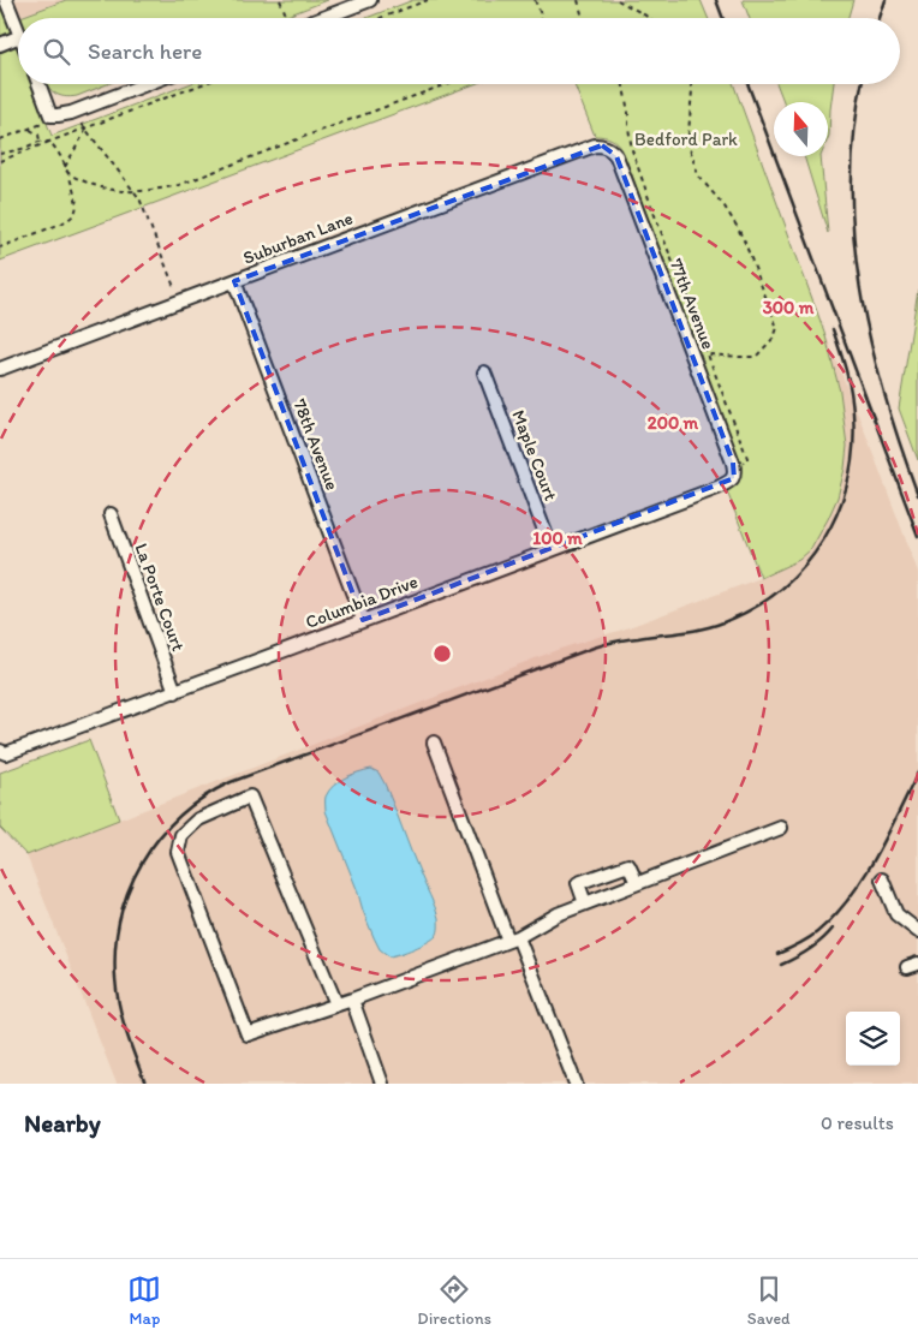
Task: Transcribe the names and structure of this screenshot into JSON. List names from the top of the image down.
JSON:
{
  "streets": {
    "street": [
      "Suburban Lane",
      "77th Avenue",
      "78th Avenue",
      "Maple Court",
      "La Porte Court",
      "Columbia Drive"
    ]
  },
  "crossings": [
    ["Suburban Lane", "77th Avenue"],
    ["Suburban Lane", "78th Avenue"],
    ["77th Avenue", "Columbia Drive"],
    ["78th Avenue", "Columbia Drive"],
    ["Maple Court", "Columbia Drive"],
    ["La Porte Court", "Columbia Drive"]
  ],
  "parks": ["Bedford Park"],
  "north": "top",
  "page": {
    "search": "Search here",
    "heading": ["Nearby", "0 results"],
    "nav": ["Map", "Directions", "Saved"]
  },
  "rings": ["300 m", "200 m", "100 m"]
}
